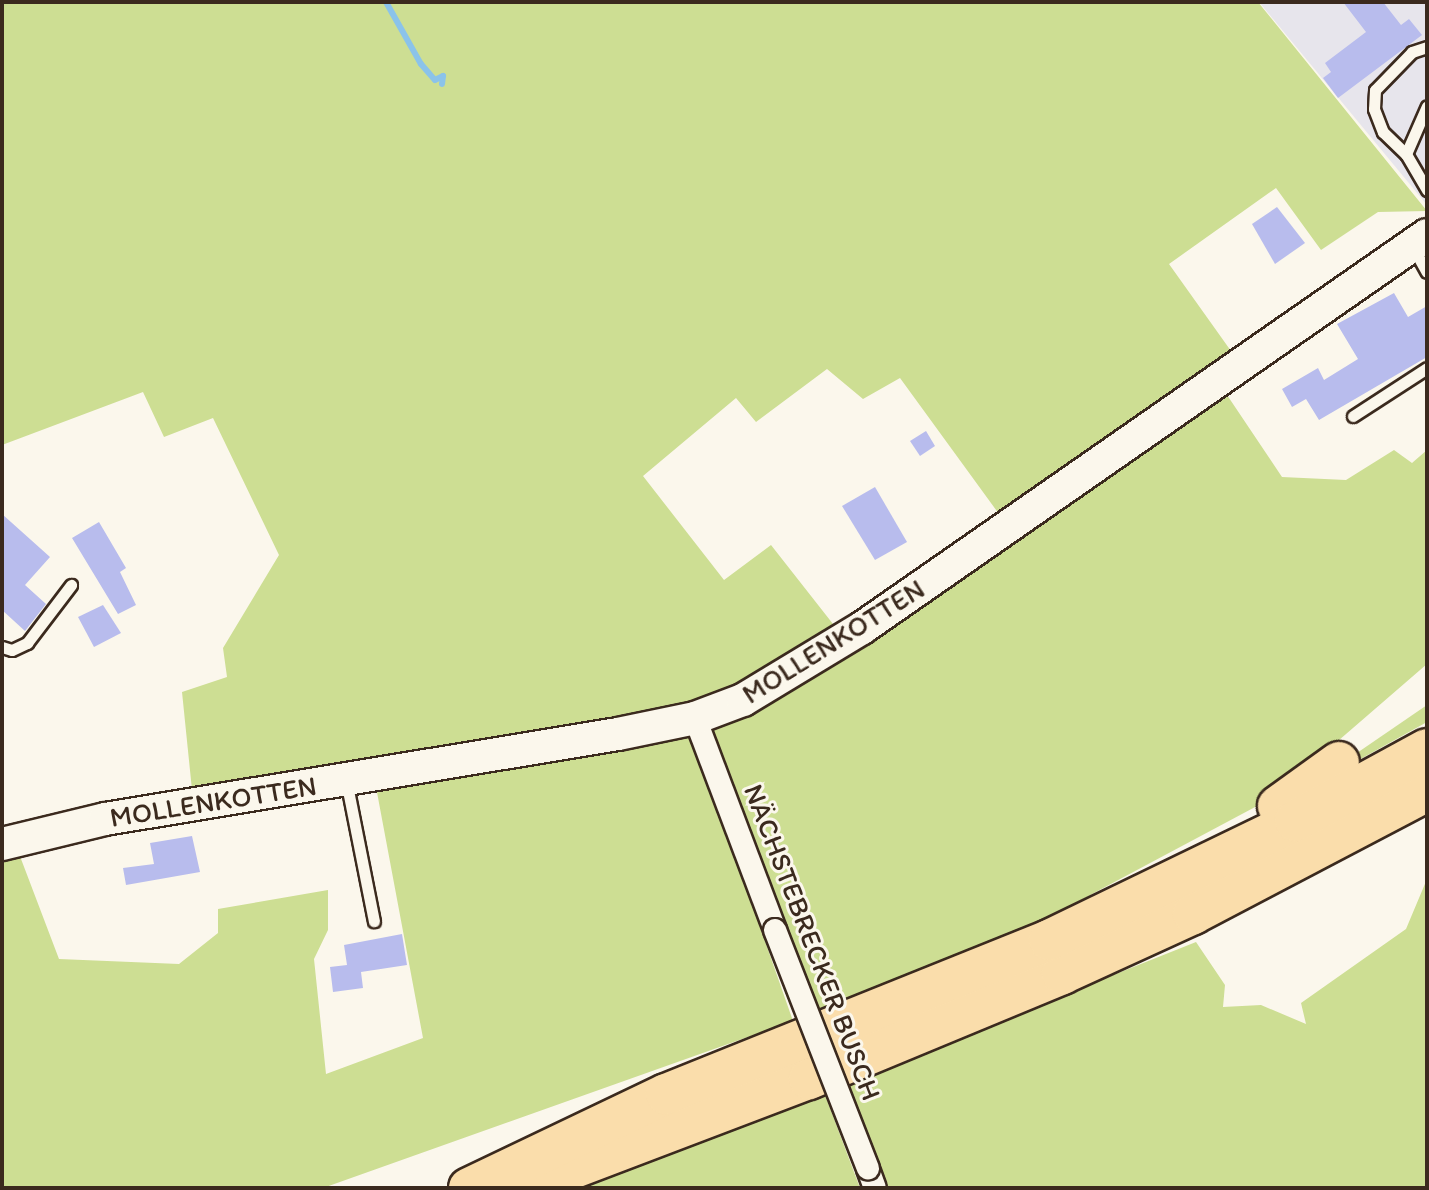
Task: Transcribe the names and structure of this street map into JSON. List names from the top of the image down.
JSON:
{
  "streets": {
    "main road": ["MOLLENKOTTEN"],
    "street": ["NÄCHSTEBRECKER BUSCH"]
  },
  "crossings": [
    ["MOLLENKOTTEN", "NÄCHSTEBRECKER BUSCH"]
  ]
}
